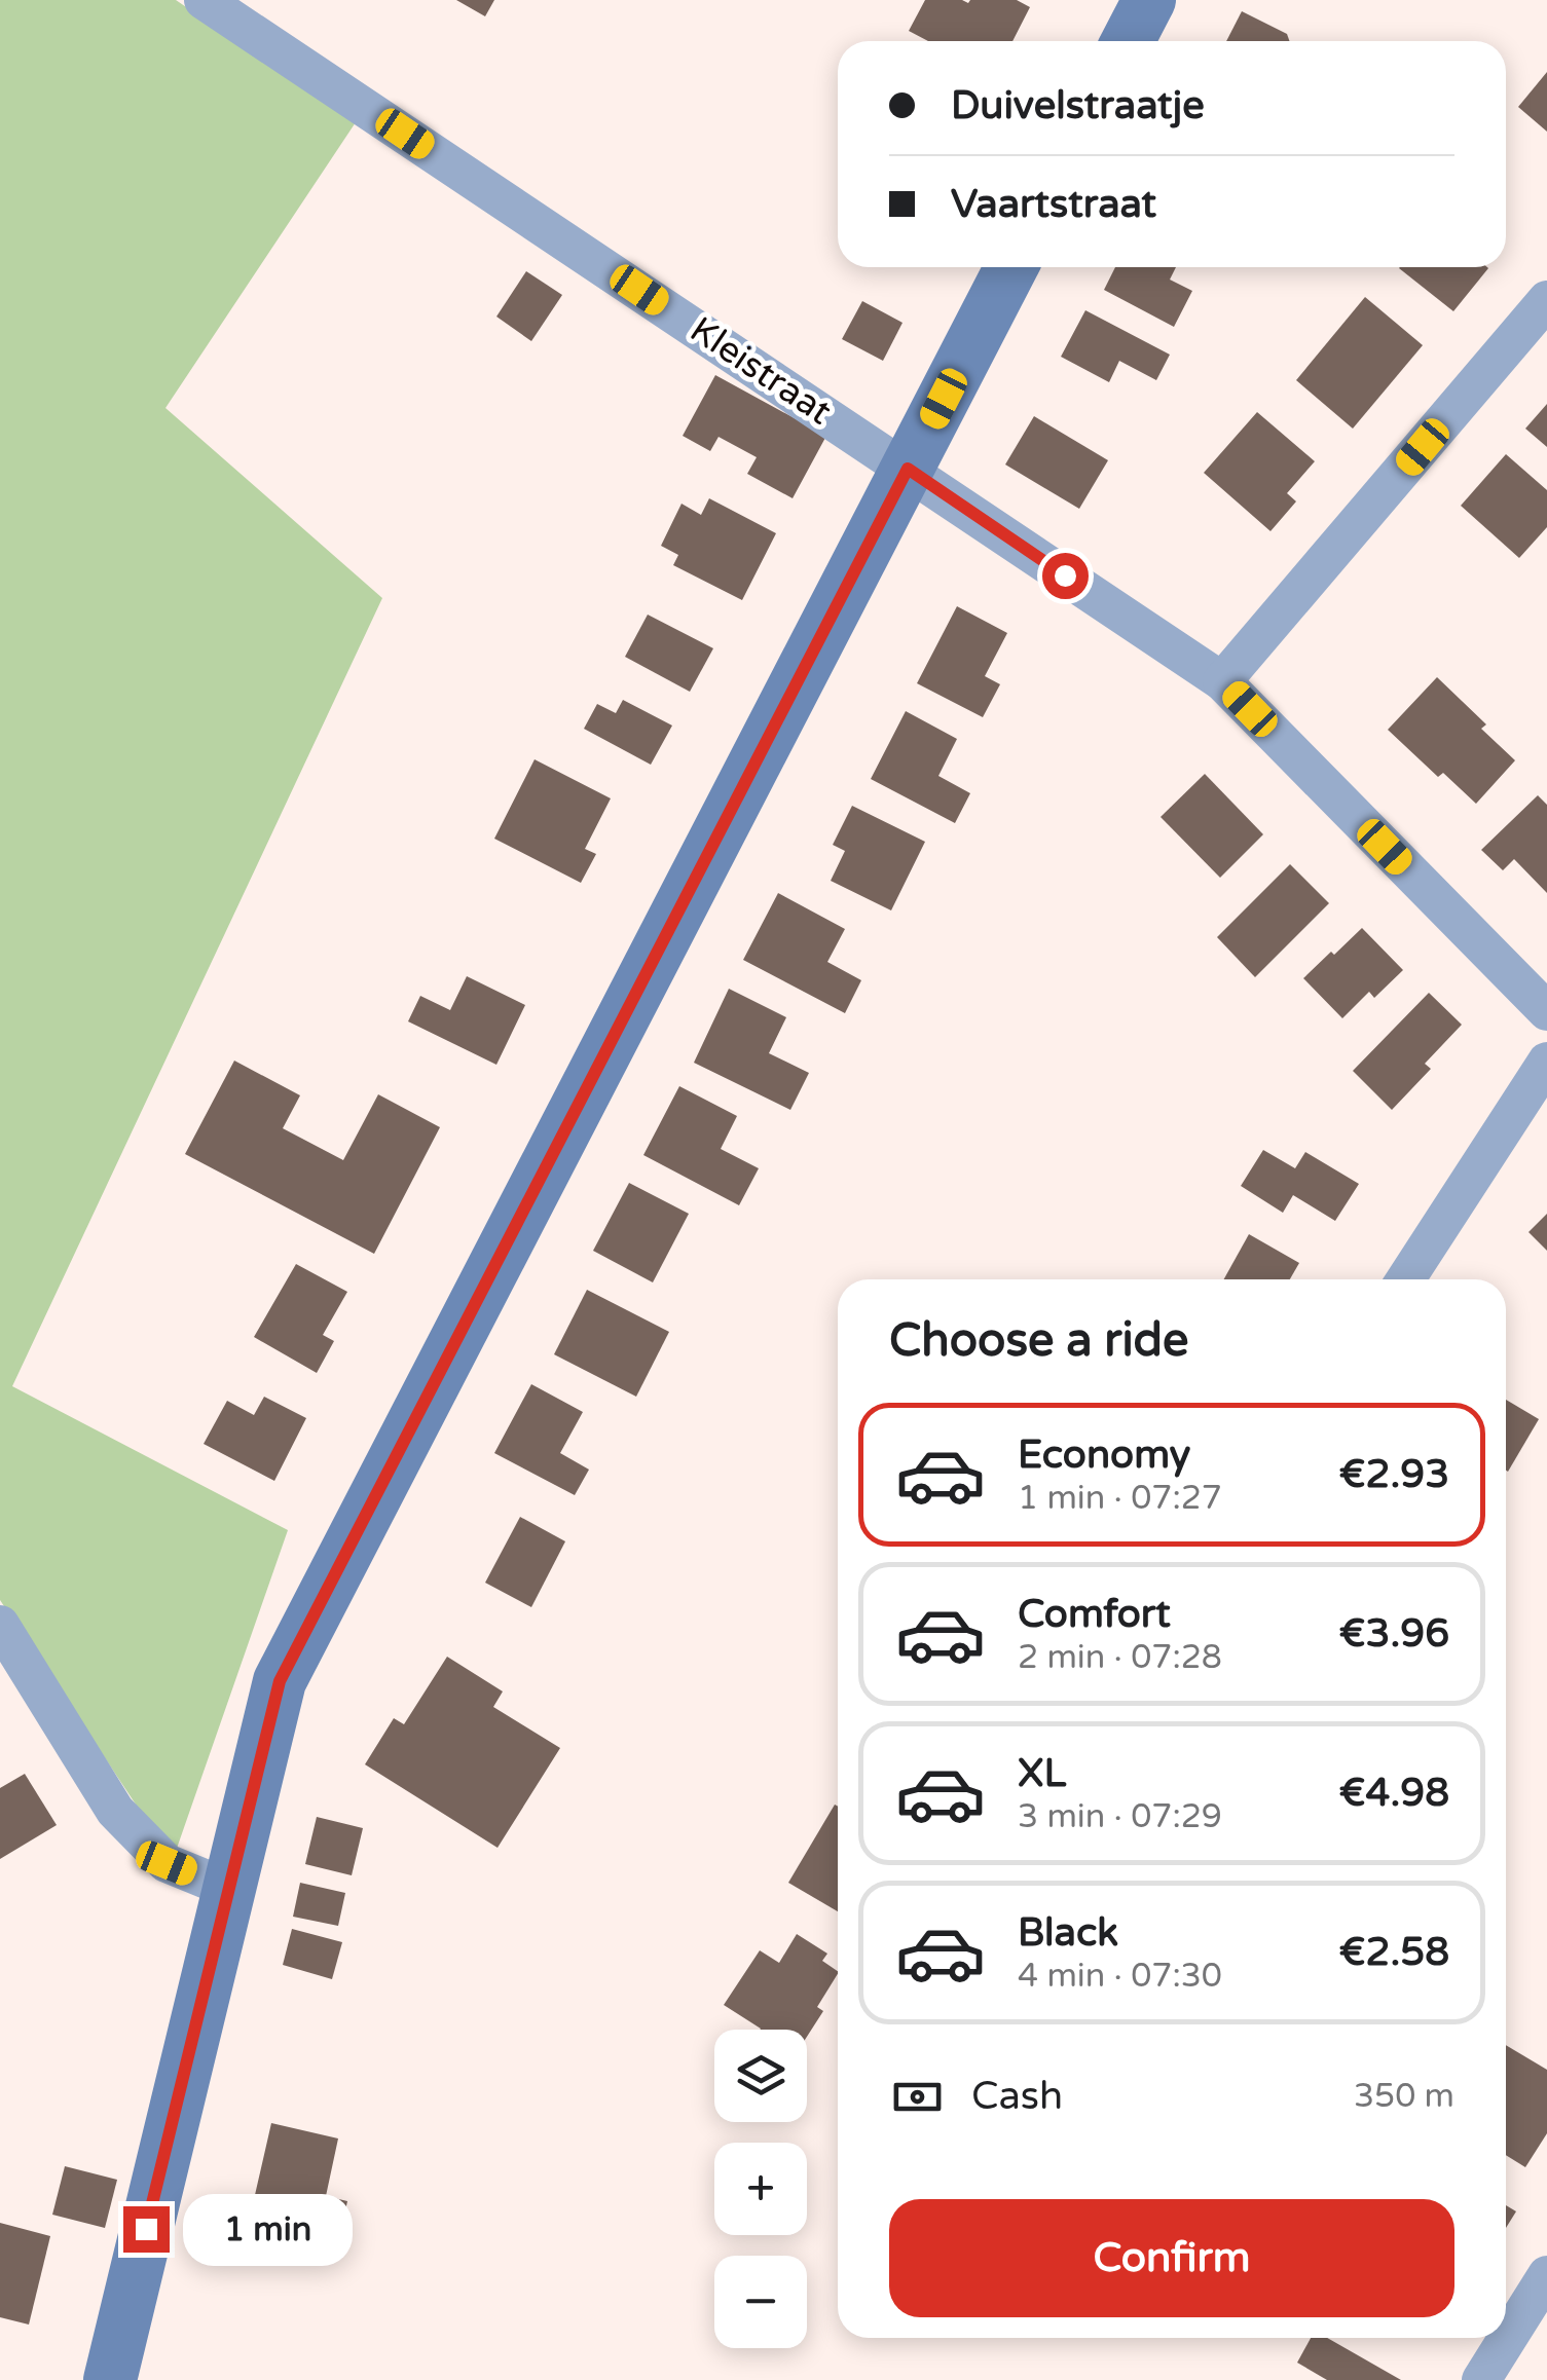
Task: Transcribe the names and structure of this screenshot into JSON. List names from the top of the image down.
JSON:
{
  "streets": {
    "street": ["Kleistraat"]
  },
  "page": {
    "banner": ["Duivelstraatje", "Vaartstraat"],
    "heading": "Choose a ride",
    "list": [
      {
        "name": "Economy",
        "note": "1 min · 07:27",
        "value": "€2.93"
      },
      {
        "name": "Comfort",
        "note": "2 min · 07:28",
        "value": "€3.96"
      },
      {
        "name": "XL",
        "note": "3 min · 07:29",
        "value": "€4.98"
      },
      {
        "name": "Black",
        "note": "4 min · 07:30",
        "value": "€2.58"
      }
    ],
    "map_buttons": ["+", "−"],
    "pay": ["Cash", "350 m"],
    "buttons": "Confirm",
    "bubble": "1 min"
  }
}
